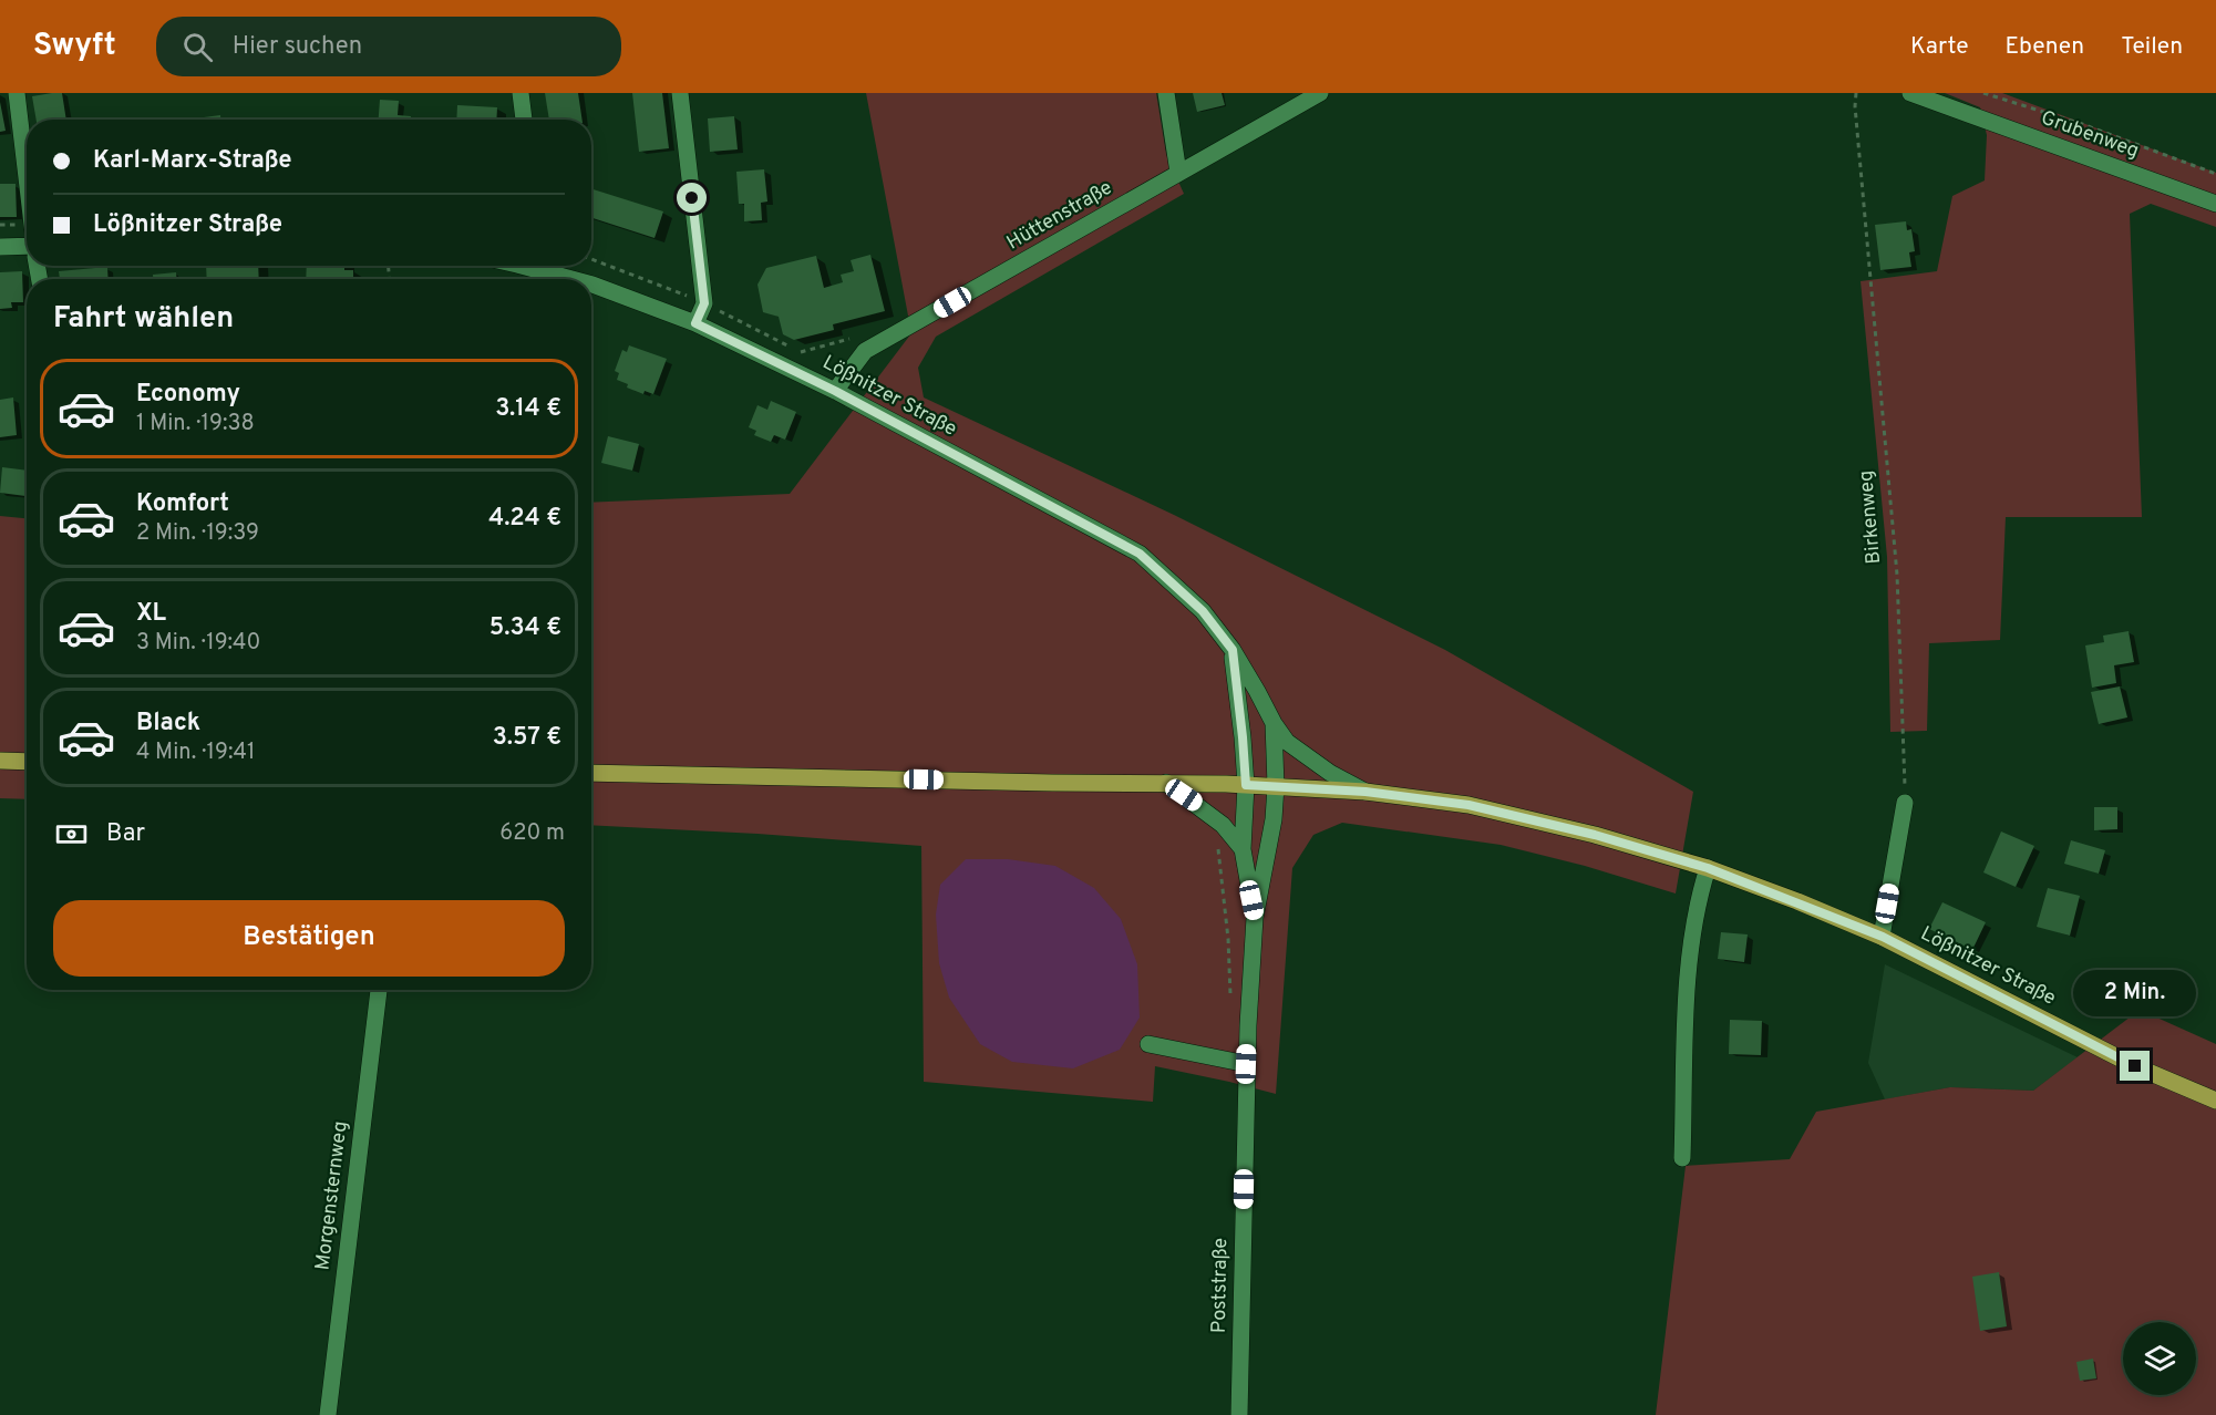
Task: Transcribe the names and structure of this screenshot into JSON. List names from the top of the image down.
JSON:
{
  "streets": {
    "main road": ["Lößnitzer Straße"],
    "street": [
      "Grubenweg",
      "Hüttenstraße",
      "Morgensternweg",
      "Poststraße"
    ],
    "path": ["Birkenweg"]
  },
  "crossings": [
    ["Hüttenstraße", "Lößnitzer Straße"],
    ["Lößnitzer Straße", "Poststraße"]
  ],
  "page": {
    "header": "Swyft",
    "search": "Hier suchen",
    "nav": ["Karte", "Ebenen", "Teilen"],
    "banner": ["Karl-Marx-Straße", "Lößnitzer Straße"],
    "heading": "Fahrt wählen",
    "list": [
      {
        "name": "Economy",
        "note": "1 Min. · 19:38",
        "value": "3.14 €"
      },
      {
        "name": "Komfort",
        "note": "2 Min. · 19:39",
        "value": "4.24 €"
      },
      {
        "name": "XL",
        "note": "3 Min. · 19:40",
        "value": "5.34 €"
      },
      {
        "name": "Black",
        "note": "4 Min. · 19:41",
        "value": "3.57 €"
      }
    ],
    "pay": ["Bar", "620 m"],
    "buttons": "Bestätigen",
    "bubble": "2 Min."
  }
}
